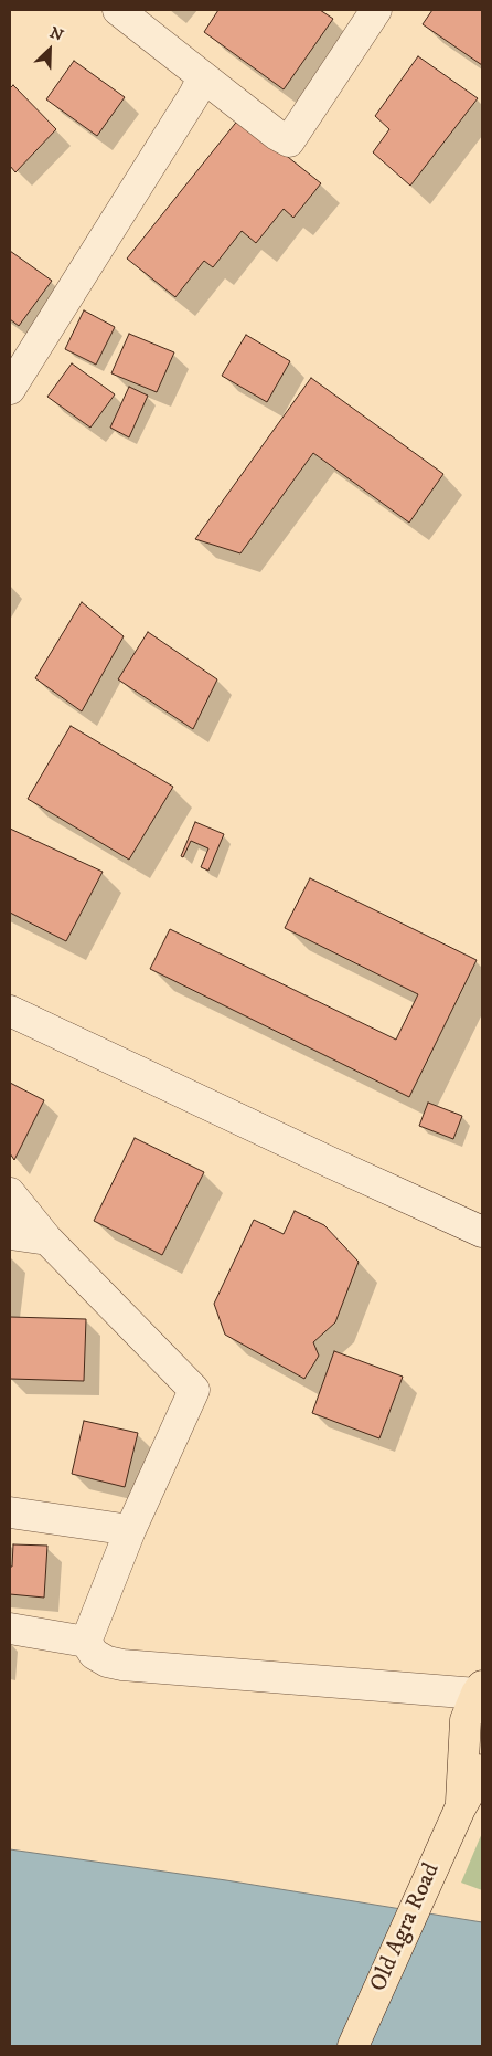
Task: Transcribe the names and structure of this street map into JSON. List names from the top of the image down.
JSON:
{
  "streets": {
    "highway": ["Old Agra Road"]
  },
  "north": "top right"
}
